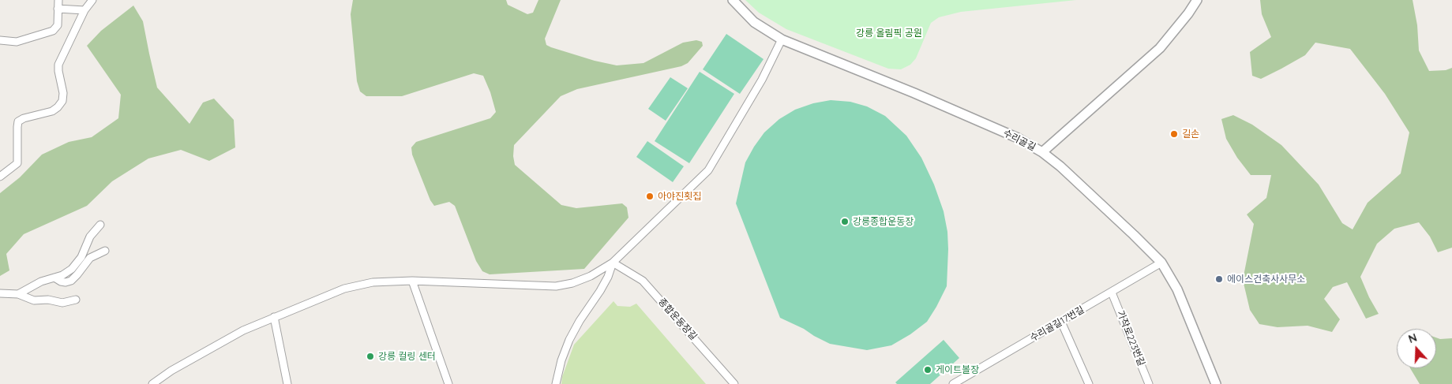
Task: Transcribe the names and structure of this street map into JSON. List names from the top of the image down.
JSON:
{
  "streets": {
    "street": [
      "수리골길",
      "종합운동장길",
      "수리골길17번길",
      "가작로223번길"
    ]
  },
  "crossings": [
    ["수리골길", "수리골길17번길"],
    ["수리골길17번길", "가작로223번길"]
  ],
  "parks": ["강릉 올림픽 공원"],
  "places": [
    "길손",
    "아야진횟집",
    "강릉종합운동장",
    "에이스건축사사무소",
    "강릉 컬링 센터",
    "게이트볼장"
  ],
  "north": "top"
}
